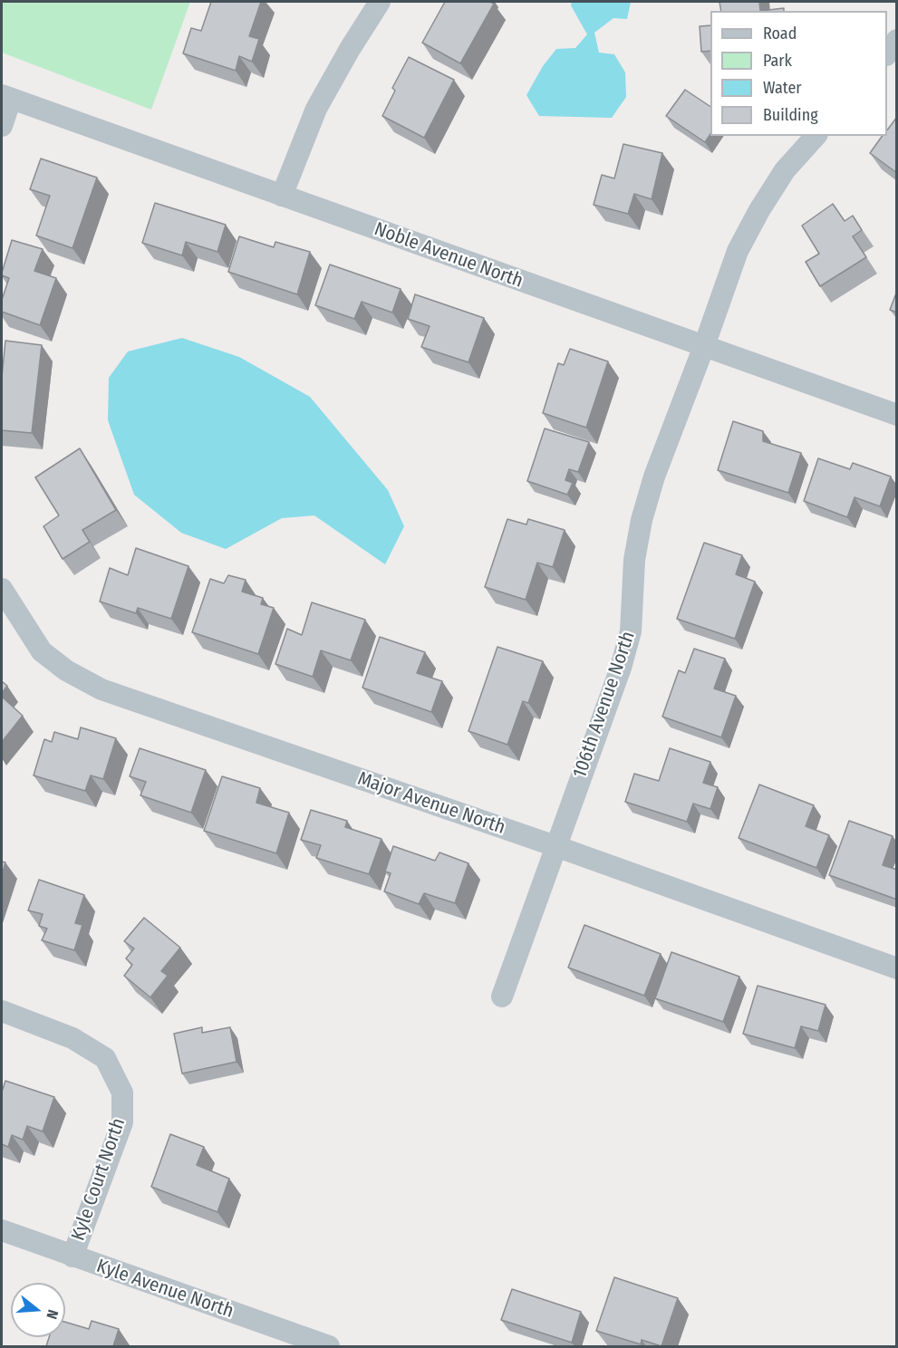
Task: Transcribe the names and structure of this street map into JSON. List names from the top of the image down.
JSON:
{
  "streets": {
    "street": [
      "Noble Avenue North",
      "106th Avenue North",
      "Major Avenue North",
      "Kyle Court North",
      "Kyle Avenue North"
    ]
  },
  "crossings": [
    ["Noble Avenue North", "106th Avenue North"],
    ["106th Avenue North", "Major Avenue North"],
    ["Kyle Court North", "Kyle Avenue North"]
  ],
  "legend": [
    "Road",
    "Park",
    "Water",
    "Building"
  ],
  "north": "right"
}
